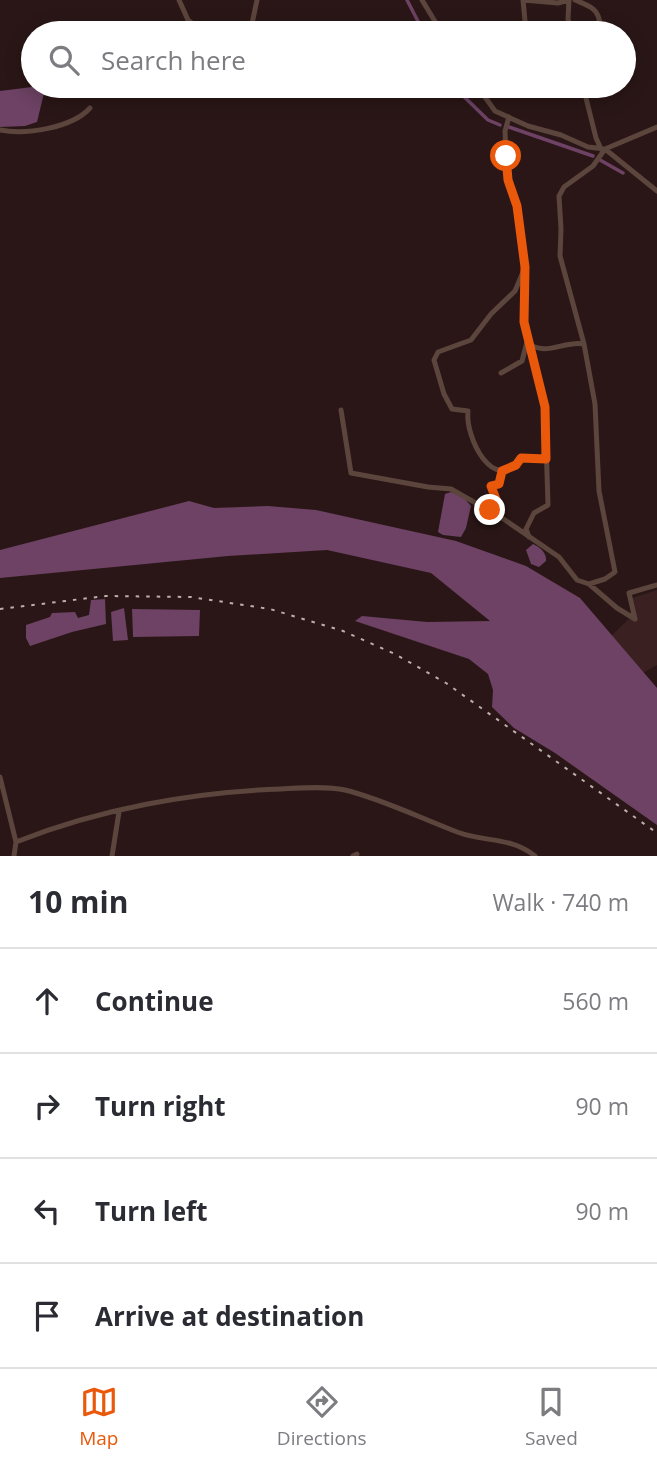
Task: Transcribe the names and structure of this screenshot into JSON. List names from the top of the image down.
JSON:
{
  "page": {
    "search": "Search here",
    "heading": ["10 min", "Walk · 740 m"],
    "list": [
      ["Continue", "560 m"],
      ["Turn right", "90 m"],
      ["Turn left", "90 m"],
      "Arrive at destination"
    ],
    "nav": ["Map", "Directions", "Saved"]
  }
}
